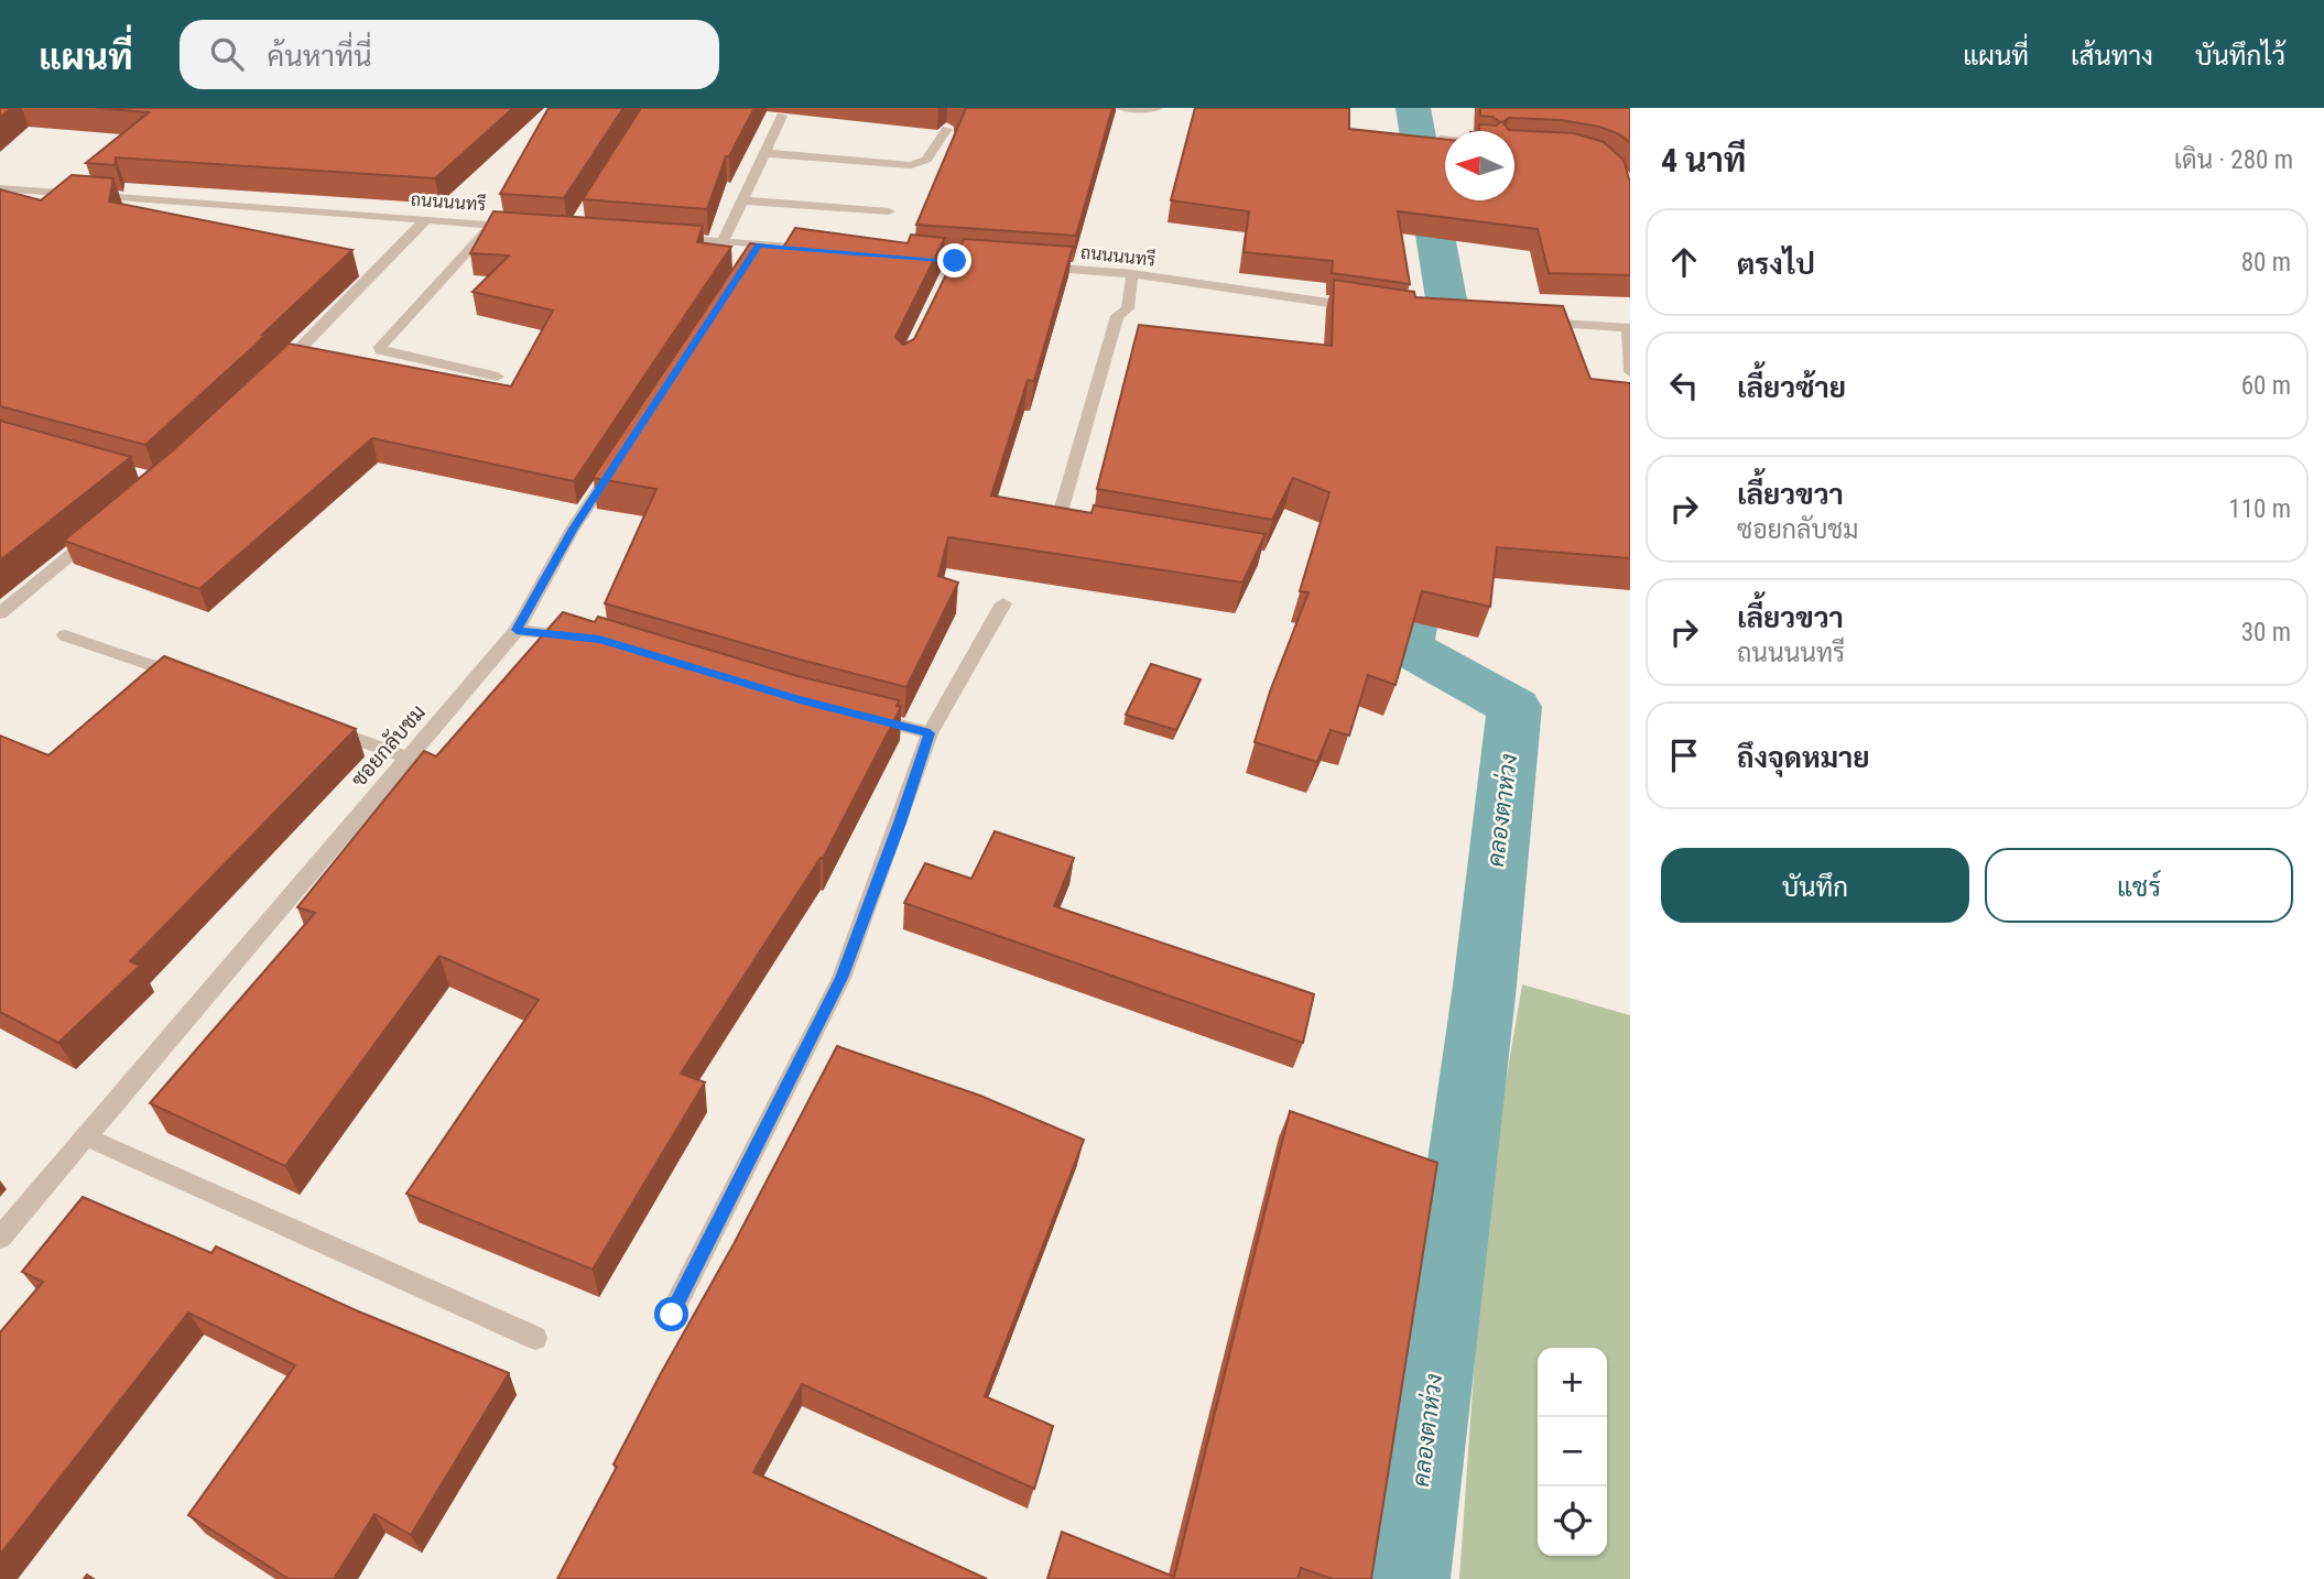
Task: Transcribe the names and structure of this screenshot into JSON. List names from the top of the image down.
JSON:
{
  "streets": {
    "street": ["ถนนนนทรี", "ซอยกลับชม"]
  },
  "water": ["คลองตาห่วง"],
  "north": "left",
  "page": {
    "header": "แผนที่",
    "search": "ค้นหาที่นี่",
    "nav": ["แผนที่", "เส้นทาง", "บันทึกไว้"],
    "heading": ["4 นาที", "เดิน · 280 m"],
    "list": [
      ["ตรงไป", "80 m"],
      ["เลี้ยวซ้าย", "60 m"],
      ["เลี้ยวขวา", "ซอยกลับชม", "110 m"],
      ["เลี้ยวขวา", "ถนนนนทรี", "30 m"],
      "ถึงจุดหมาย"
    ],
    "buttons": ["บันทึก", "แชร์"],
    "map_buttons": ["+", "−"]
  }
}
